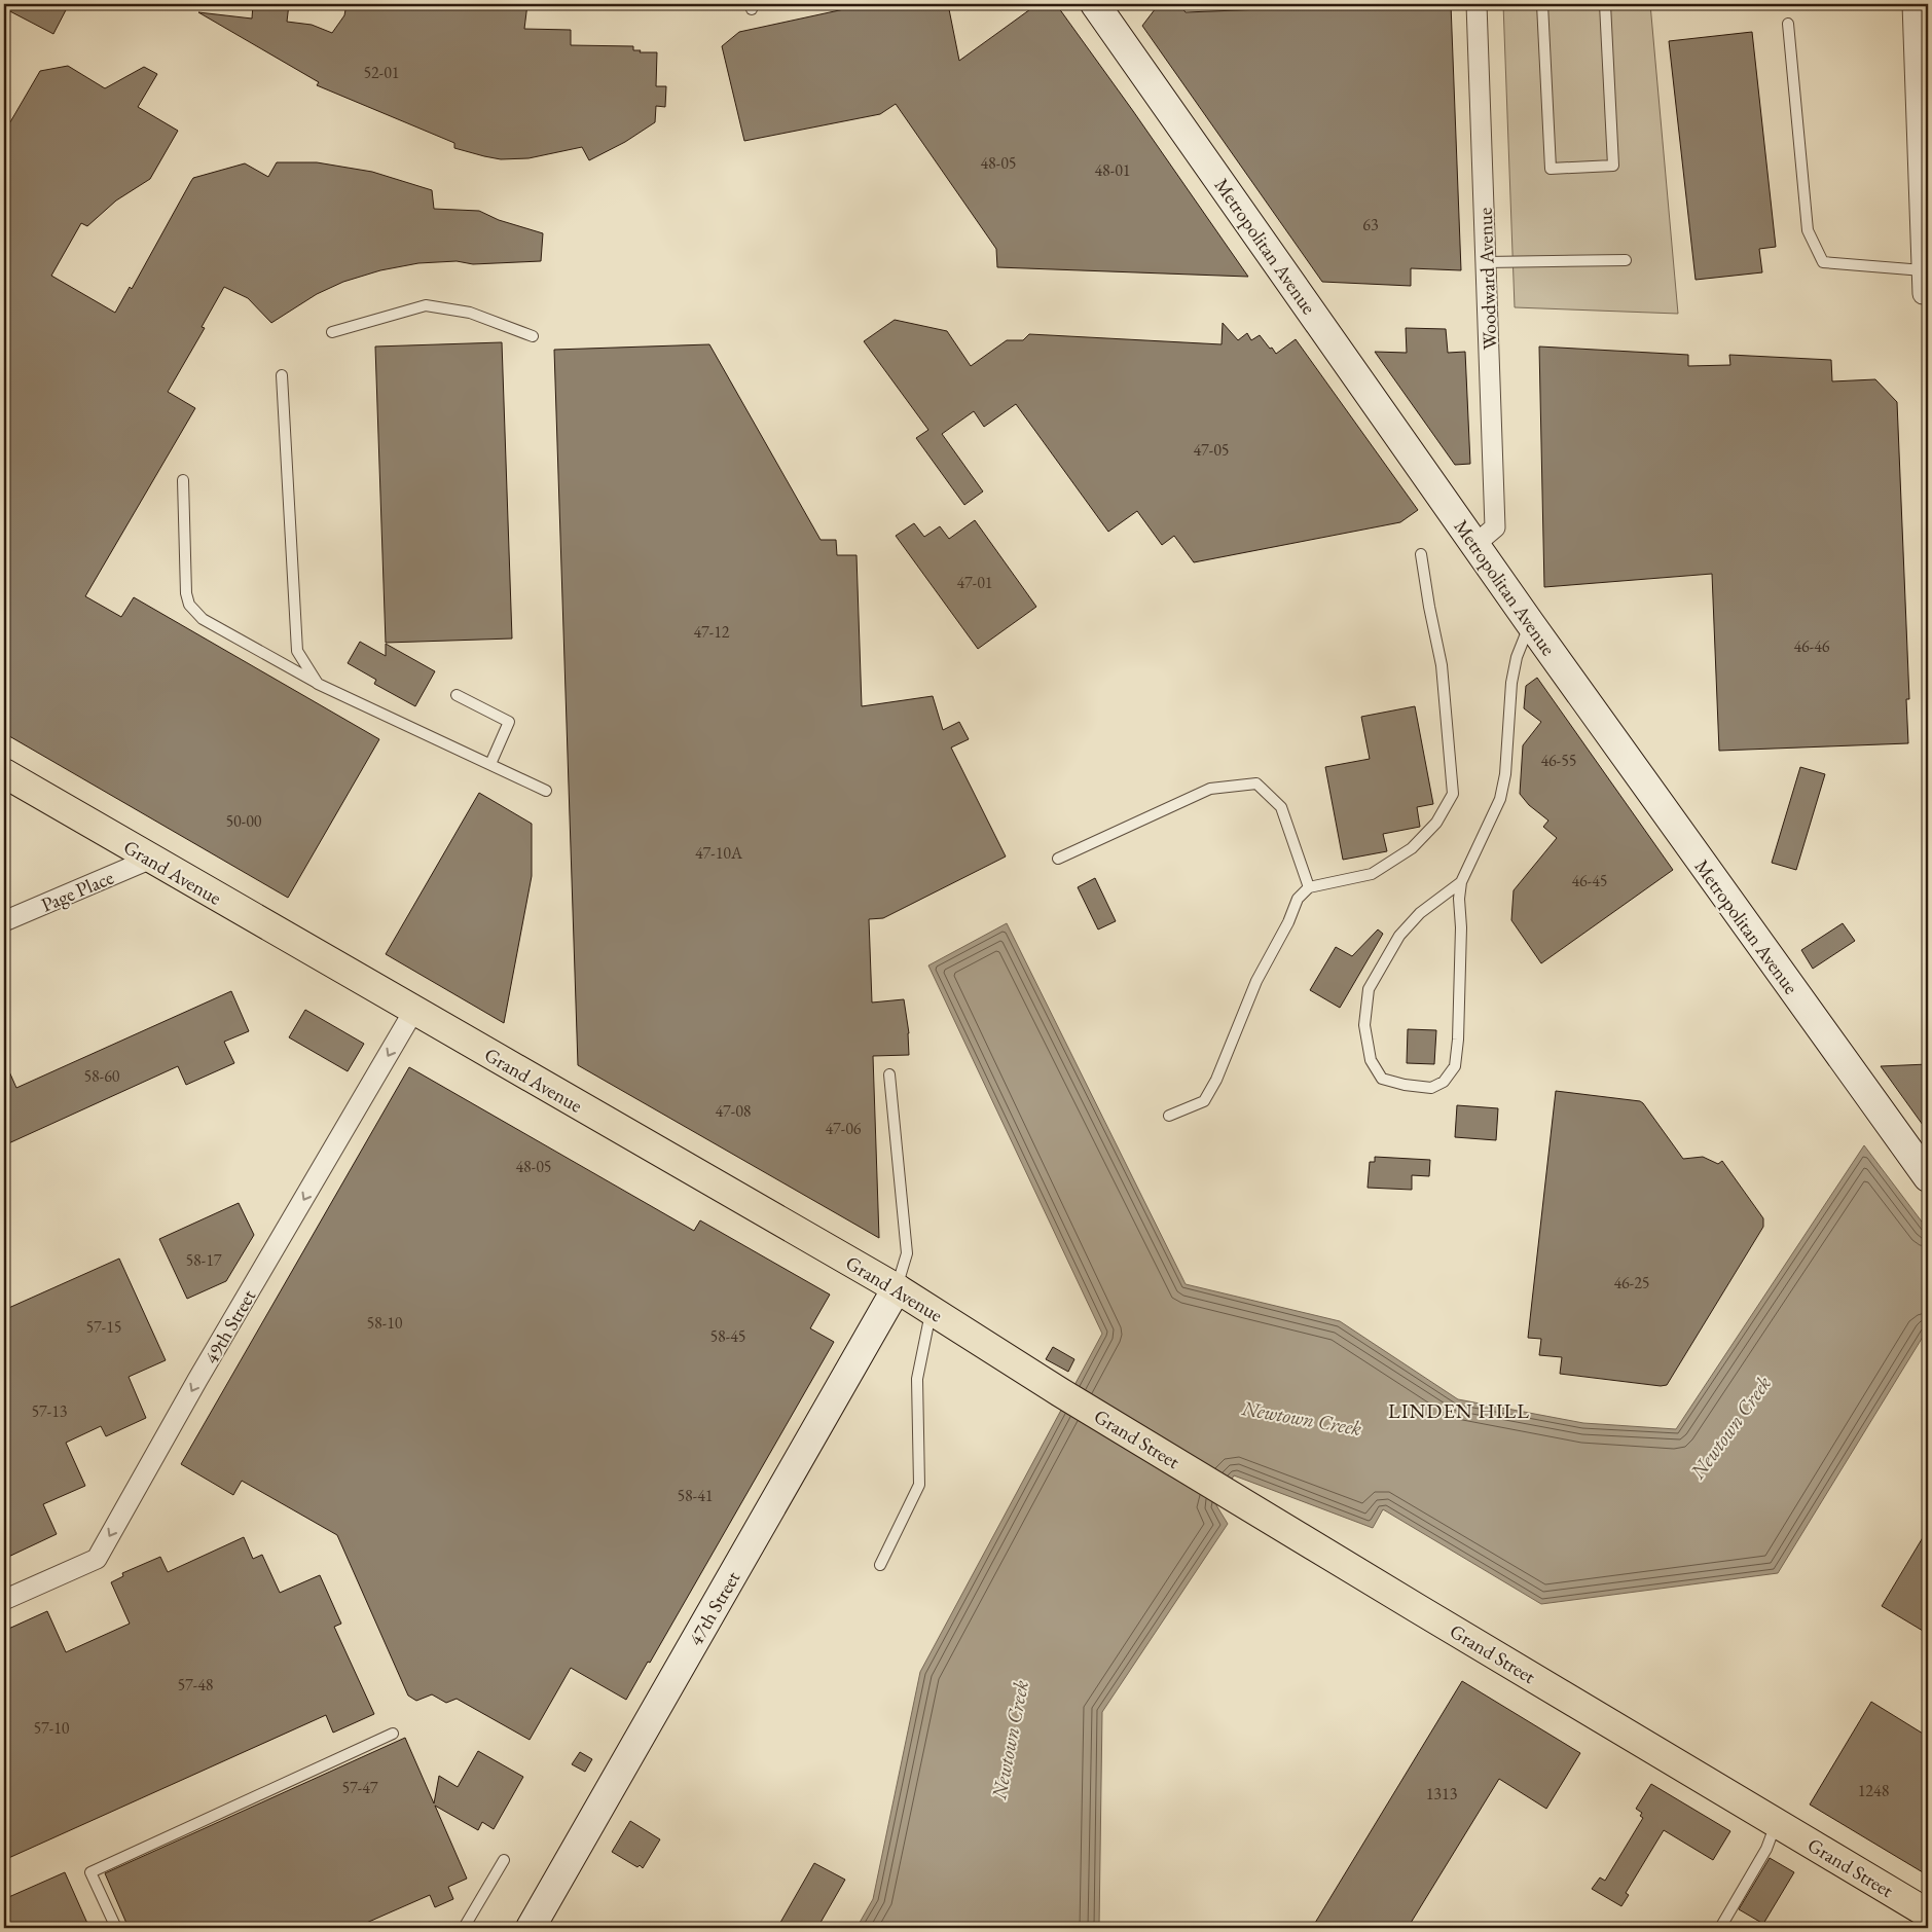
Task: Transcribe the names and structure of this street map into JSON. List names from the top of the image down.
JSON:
{
  "streets": {
    "main road": [
      "Metropolitan Avenue",
      "Grand Avenue",
      "Grand Street",
      "47th Street"
    ],
    "street": ["Woodward Avenue", "Page Place", "49th Street"]
  },
  "crossings": [
    ["Metropolitan Avenue", "Woodward Avenue"],
    ["Grand Avenue", "Page Place"],
    ["Grand Avenue", "49th Street"],
    ["Grand Avenue", "Grand Street"],
    ["Grand Avenue", "47th Street"]
  ],
  "one_way": ["49th Street"],
  "districts": ["LINDEN HILL"],
  "water": ["Newtown Creek"],
  "house_numbers": [
    "52-01",
    "48-05",
    "48-01",
    "63",
    "47-05",
    "47-01",
    "47-12",
    "46-46",
    "46-55",
    "50-00",
    "47-10A",
    "46-45",
    "58-60",
    "47-08",
    "47-06",
    "48-05",
    "58-17",
    "46-25",
    "58-10",
    "57-15",
    "58-45",
    "57-13",
    "58-41",
    "57-48",
    "57-10",
    "57-47",
    "1248",
    "1313"
  ]
}
